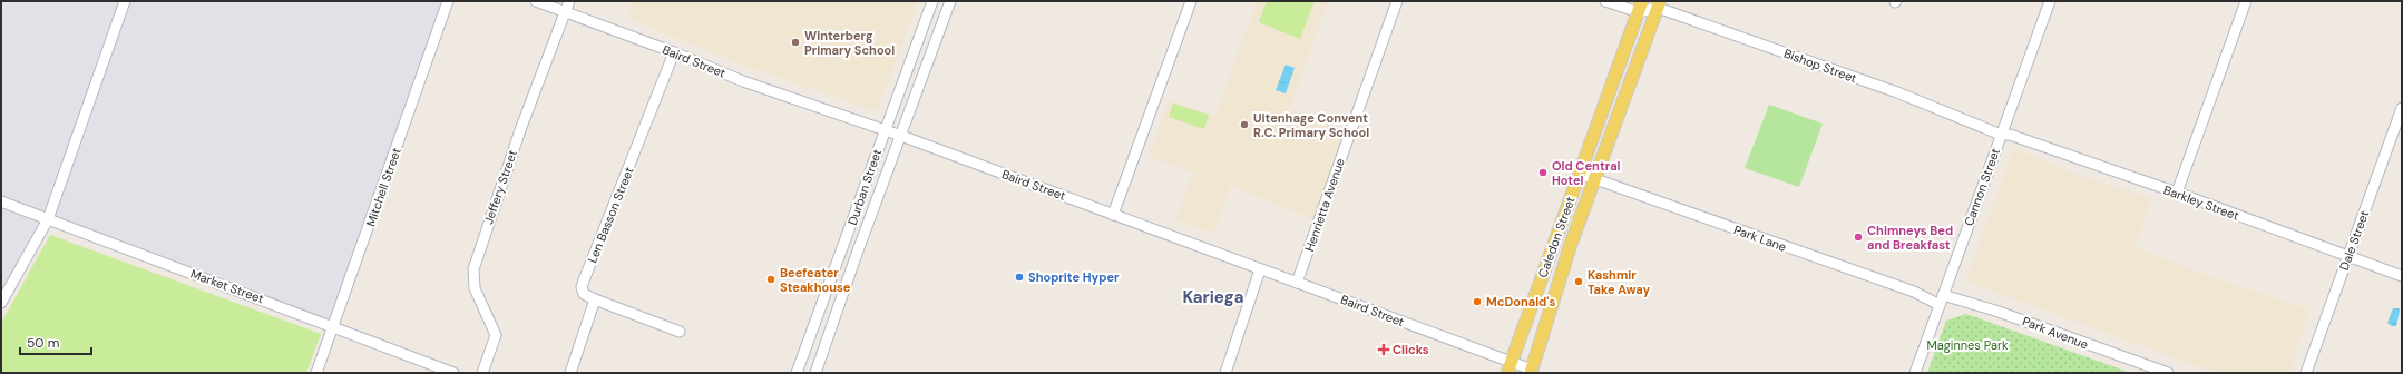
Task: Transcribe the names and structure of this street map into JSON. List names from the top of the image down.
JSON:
{
  "streets": {
    "main road": ["Caledon Street"],
    "street": [
      "Baird Street",
      "Bishop Street",
      "Mitchell Street",
      "Jeffery Street",
      "Durban Street",
      "Cannon Street",
      "Barkley Street",
      "Henrietta Avenue",
      "Len Basson Street",
      "Park Lane",
      "Dale Street",
      "Market Street",
      "Park Avenue"
    ]
  },
  "crossings": [
    ["Baird Street", "Jeffery Street"],
    ["Baird Street", "Durban Street"],
    ["Baird Street", "Henrietta Avenue"],
    ["Baird Street", "Len Basson Street"],
    ["Baird Street", "Caledon Street"],
    ["Bishop Street", "Cannon Street"],
    ["Bishop Street", "Barkley Street"],
    ["Bishop Street", "Caledon Street"],
    ["Mitchell Street", "Market Street"],
    ["Cannon Street", "Barkley Street"],
    ["Cannon Street", "Park Lane"],
    ["Cannon Street", "Park Avenue"],
    ["Barkley Street", "Dale Street"],
    ["Caledon Street", "Park Lane"],
    ["Park Lane", "Park Avenue"]
  ],
  "districts": ["Kariega"],
  "parks": ["Maginnes Park"],
  "places": {
    "other": [
      "Winterberg Primary School",
      "Uitenhage Convent R.C. Primary School",
      "Old Central Hotel",
      "Chimneys Bed and Breakfast",
      "Shoprite Hyper",
      "Beefeater Steakhouse",
      "Kashmir Take Away",
      "McDonald's"
    ],
    "health": ["Clicks"]
  },
  "scale_bar": "50 m"
}
